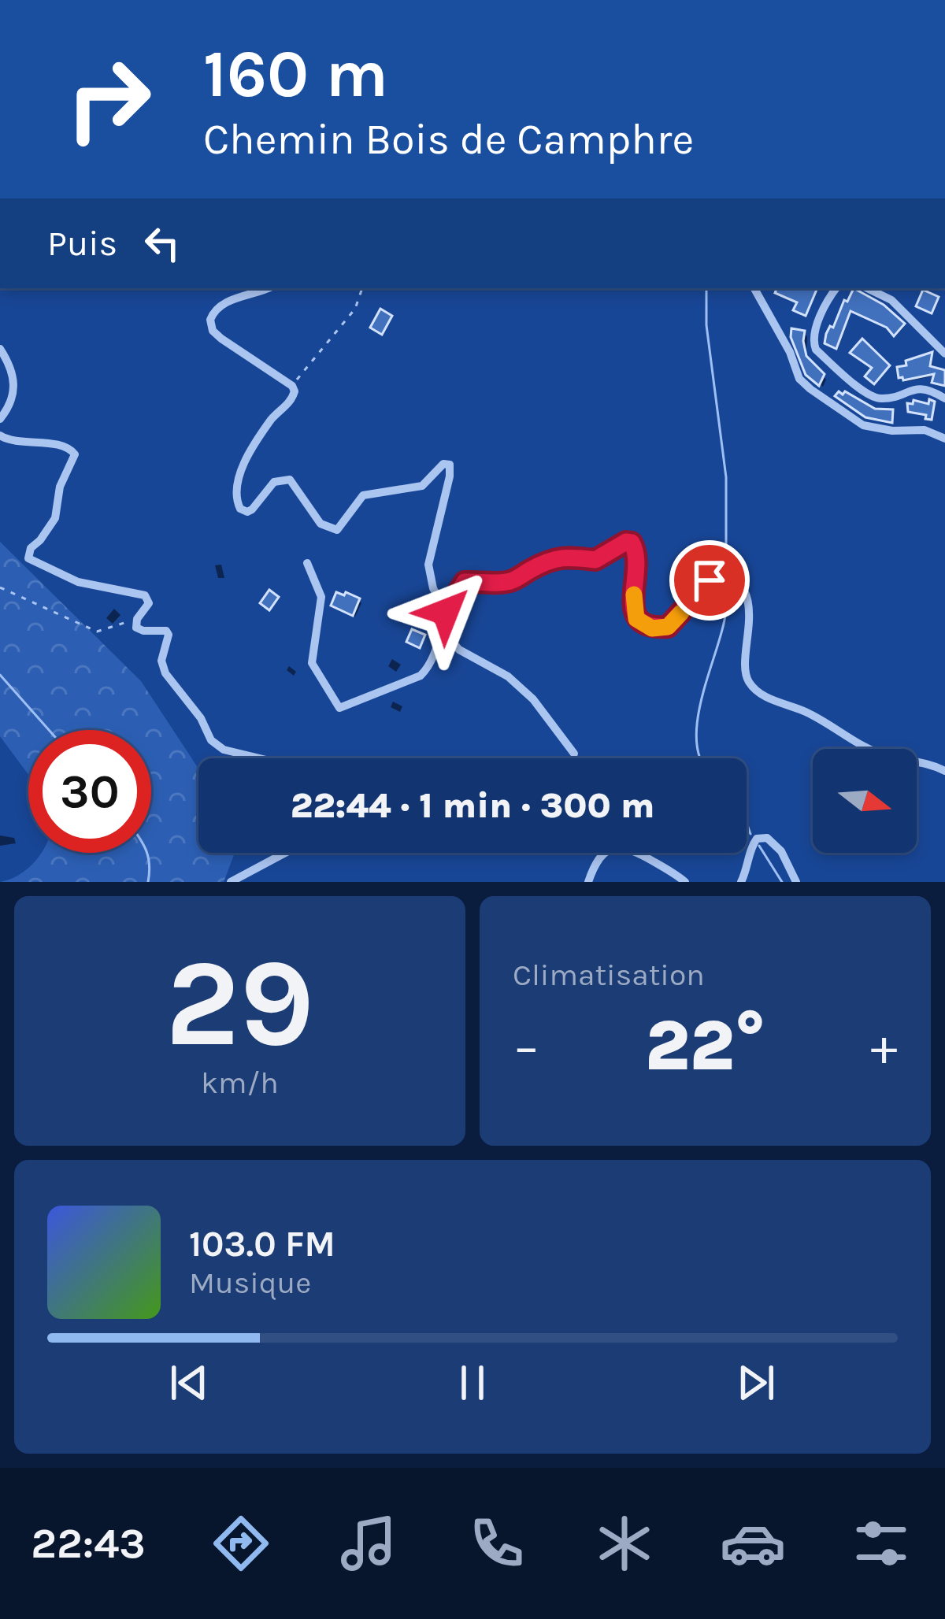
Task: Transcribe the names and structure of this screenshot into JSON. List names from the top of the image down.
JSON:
{
  "north": "right",
  "page": {
    "turn": ["160 m", "Chemin Bois de Camphre"],
    "then": "Puis",
    "limit": "30",
    "trip": "22:44 · 1 min · 300 m",
    "tile": [
      ["29", "km/h"],
      "Climatisation"
    ],
    "heat": ["−", "22°", "+"],
    "song": ["103.0 FM", "Musique"],
    "tabs": "22:43"
  }
}
